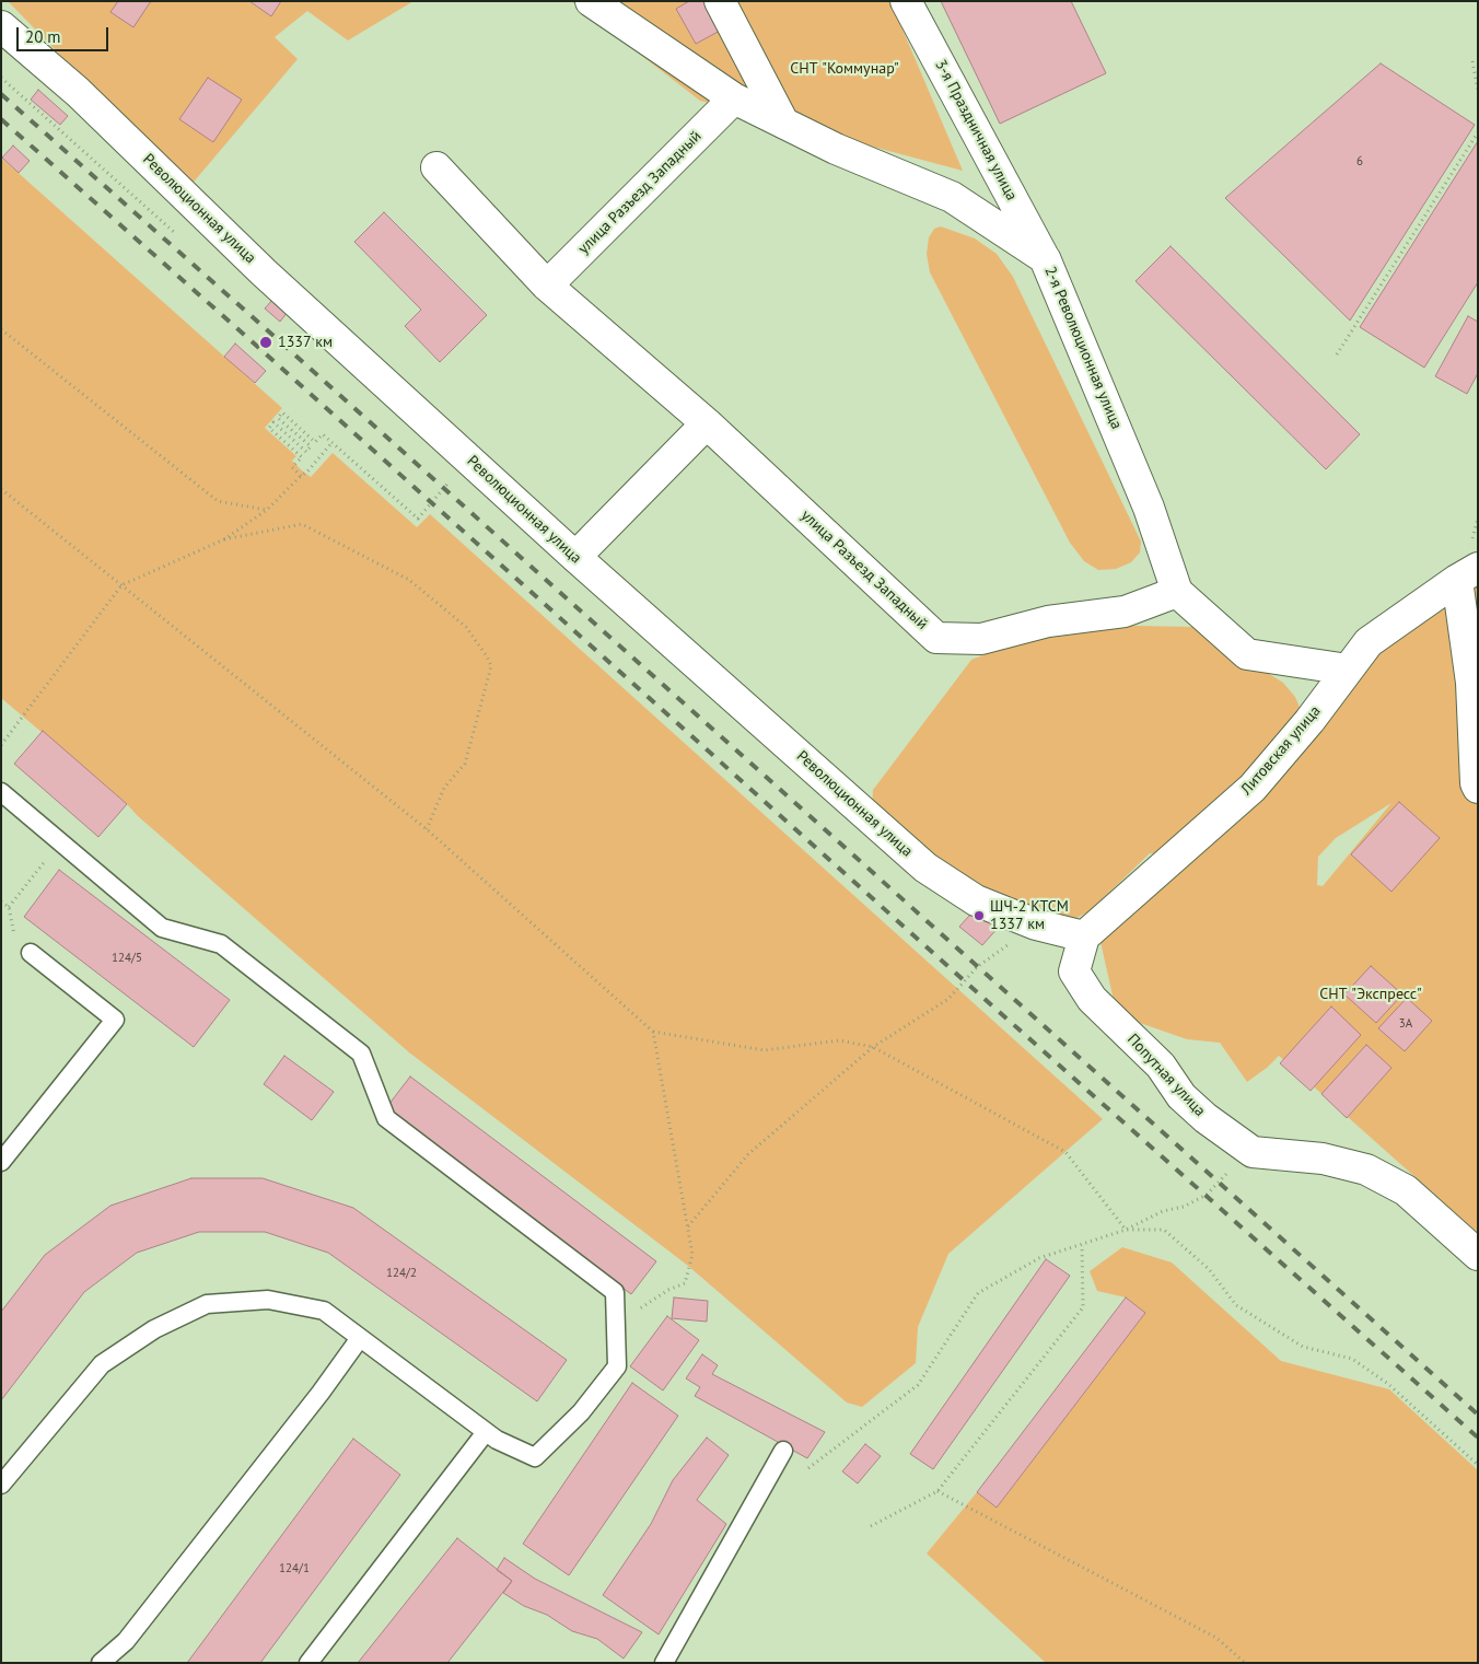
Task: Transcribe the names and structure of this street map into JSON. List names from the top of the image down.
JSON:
{
  "streets": {
    "street": [
      "3-я Праздничная улица",
      "улица Разъезд Западный",
      "Революционная улица",
      "2-я Революционная улица",
      "Литовская улица",
      "Попутная улица"
    ]
  },
  "crossings": [
    ["3-я Праздничная улица", "2-я Революционная улица"],
    ["улица Разъезд Западный", "2-я Революционная улица"],
    ["Революционная улица", "Литовская улица"],
    ["Революционная улица", "Попутная улица"],
    ["2-я Революционная улица", "Литовская улица"],
    ["Литовская улица", "Попутная улица"]
  ],
  "parks": ["СНТ \"Коммунар\"", "СНТ \"Экспресс\""],
  "places": ["1337 км", "ШЧ-2 КТСМ 1337 км"],
  "house_numbers": [
    "6",
    "124/5",
    "3А",
    "124/2",
    "124/1"
  ],
  "scale_bar": "20 m"
}
